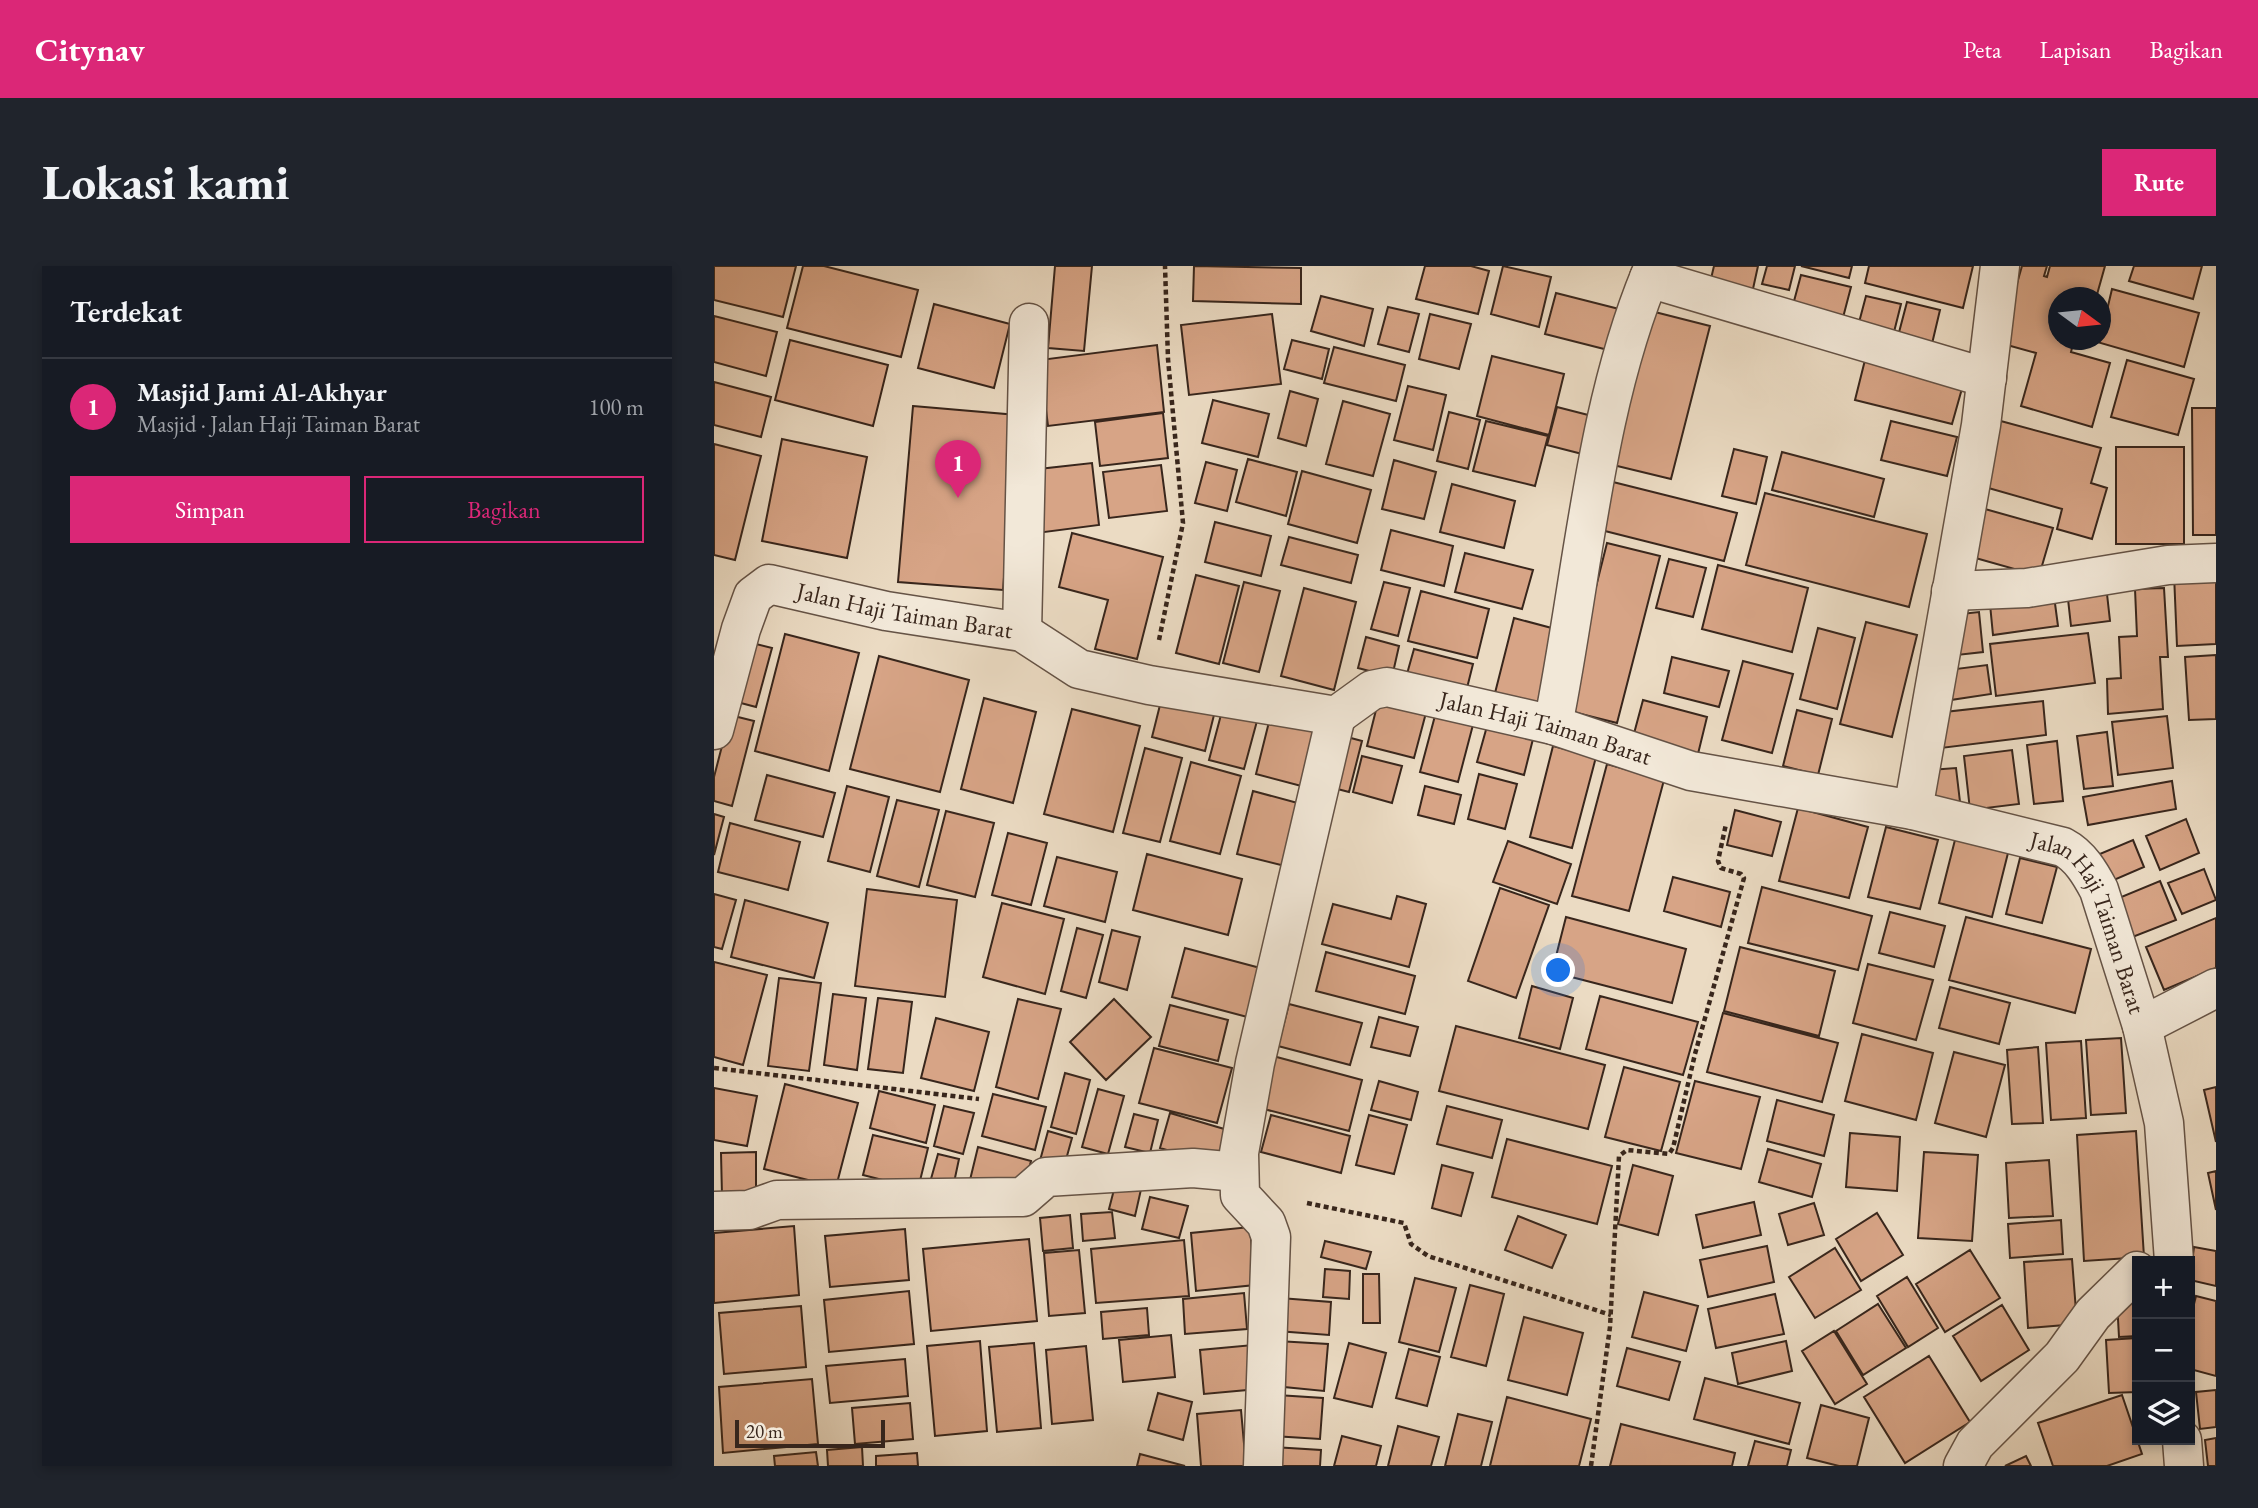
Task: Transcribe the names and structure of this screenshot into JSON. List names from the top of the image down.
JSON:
{
  "streets": {
    "street": ["Jalan Haji Taiman Barat"]
  },
  "scale_bar": "20 m",
  "north": "right",
  "page": {
    "header": "Citynav",
    "nav": ["Peta", "Lapisan", "Bagikan"],
    "buttons": [
      "Rute",
      ["Simpan", "Bagikan"]
    ],
    "title": "Lokasi kami",
    "heading": "Terdekat",
    "list": [
      {
        "mark": "1",
        "name": "Masjid Jami Al-Akhyar",
        "note": "Masjid · Jalan Haji Taiman Barat",
        "value": "100 m"
      }
    ],
    "pins": "1",
    "map_buttons": ["+", "−"],
    "scale": "20 m"
  }
}
